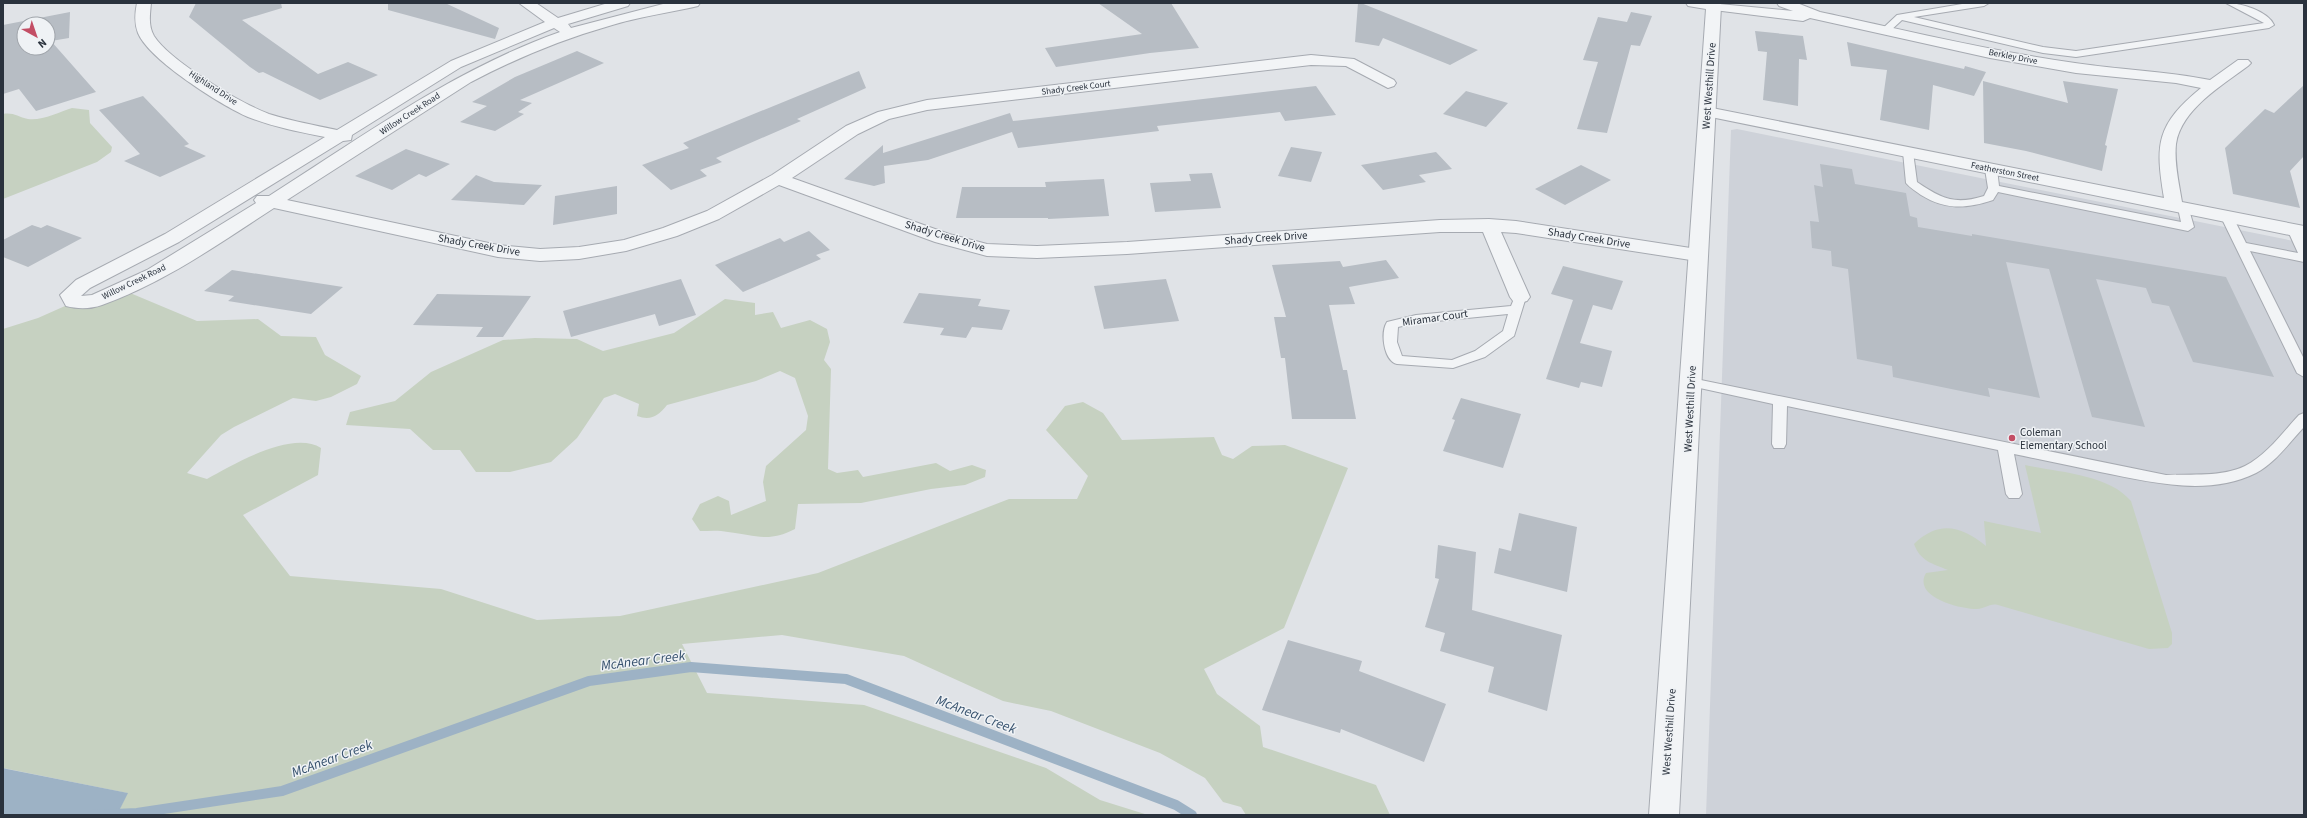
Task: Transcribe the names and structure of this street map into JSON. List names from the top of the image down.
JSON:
{
  "streets": {
    "street": [
      "Berkley Drive",
      "West Westhill Drive",
      "Highland Drive",
      "Shady Creek Court",
      "Willow Creek Road",
      "Featherston Street",
      "Shady Creek Drive"
    ],
    "lane": ["Miramar Court"]
  },
  "crossings": [
    ["Berkley Drive", "West Westhill Drive"],
    ["West Westhill Drive", "Featherston Street"],
    ["West Westhill Drive", "Shady Creek Drive"],
    ["Highland Drive", "Willow Creek Road"],
    ["Shady Creek Court", "Shady Creek Drive"],
    ["Willow Creek Road", "Shady Creek Drive"]
  ],
  "water": ["McAnear Creek"],
  "places": ["Coleman Elementary School"],
  "north": "bottom right"
}
